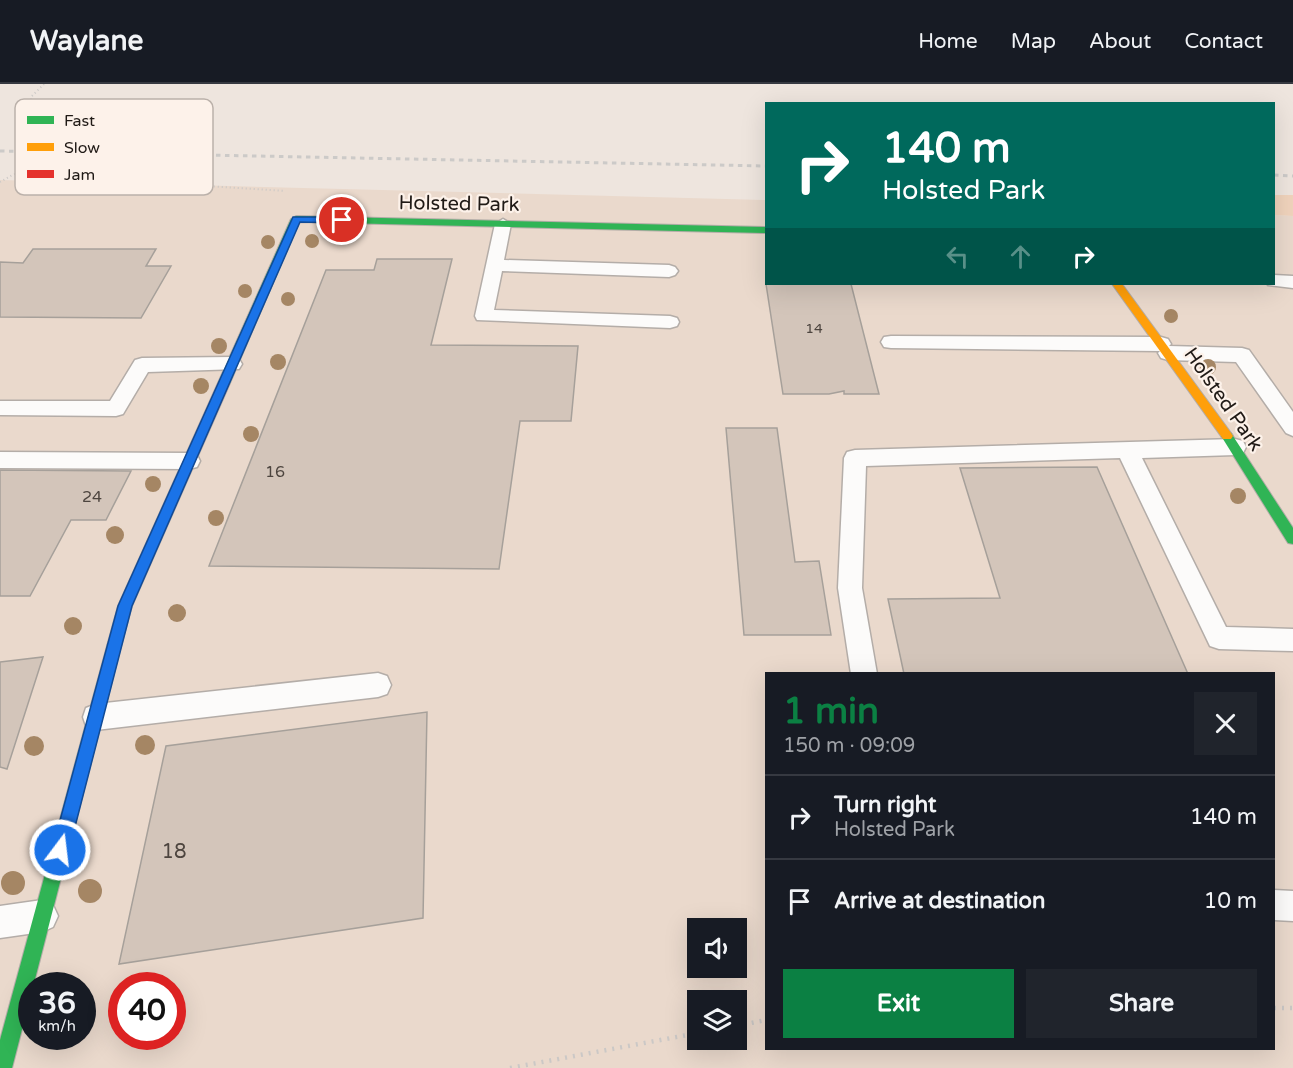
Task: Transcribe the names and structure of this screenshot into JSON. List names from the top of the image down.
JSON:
{
  "streets": {
    "street": ["Holsted Park"]
  },
  "house_numbers": [
    "14",
    "16",
    "24",
    "18"
  ],
  "legend": ["Fast", "Slow", "Jam"],
  "page": {
    "header": "Waylane",
    "nav": [
      "Home",
      "Map",
      "About",
      "Contact"
    ],
    "turn": ["140 m", "Holsted Park"],
    "heading": ["1 min", "150 m · 09:09"],
    "list": [
      {
        "name": "Turn right",
        "note": "Holsted Park",
        "value": "140 m"
      },
      {
        "name": "Arrive at destination",
        "value": "10 m"
      }
    ],
    "buttons": ["Exit", "Share"],
    "speed": "36 km/h",
    "limit": "40"
  }
}
